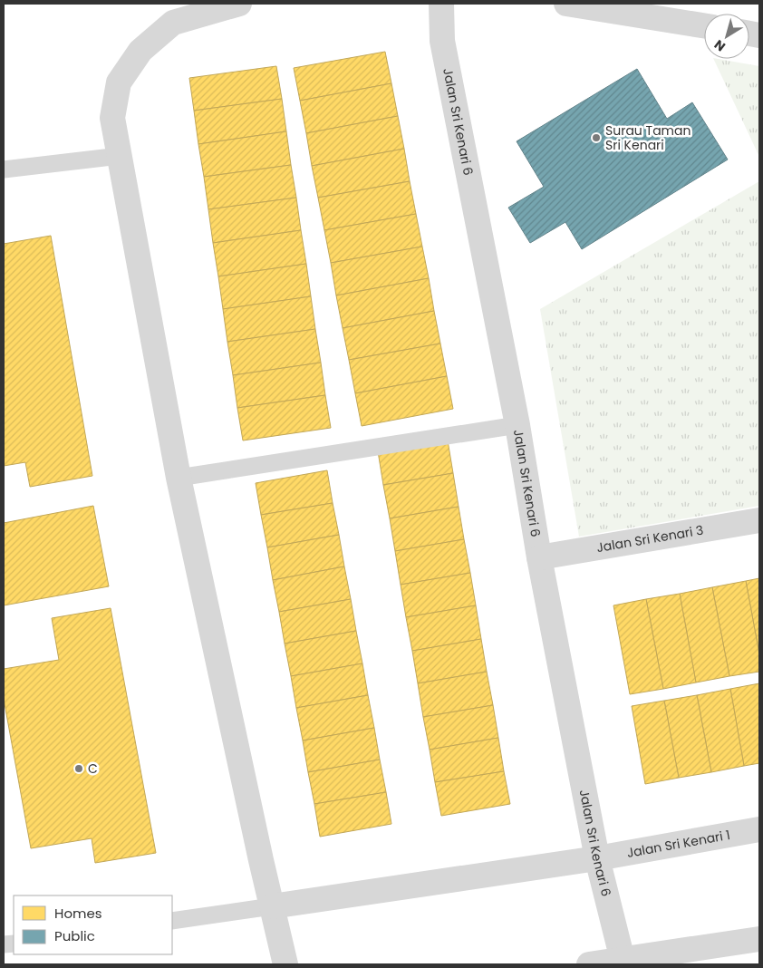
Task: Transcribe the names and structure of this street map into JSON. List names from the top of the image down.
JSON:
{
  "streets": {
    "street": ["Jalan Sri Kenari 6", "Jalan Sri Kenari 3", "Jalan Sri Kenari 1"]
  },
  "crossings": [
    ["Jalan Sri Kenari 6", "Jalan Sri Kenari 3"],
    ["Jalan Sri Kenari 6", "Jalan Sri Kenari 1"]
  ],
  "places": ["Surau Taman Sri Kenari", "C"],
  "legend": ["Homes", "Public"],
  "north": "bottom left"
}
